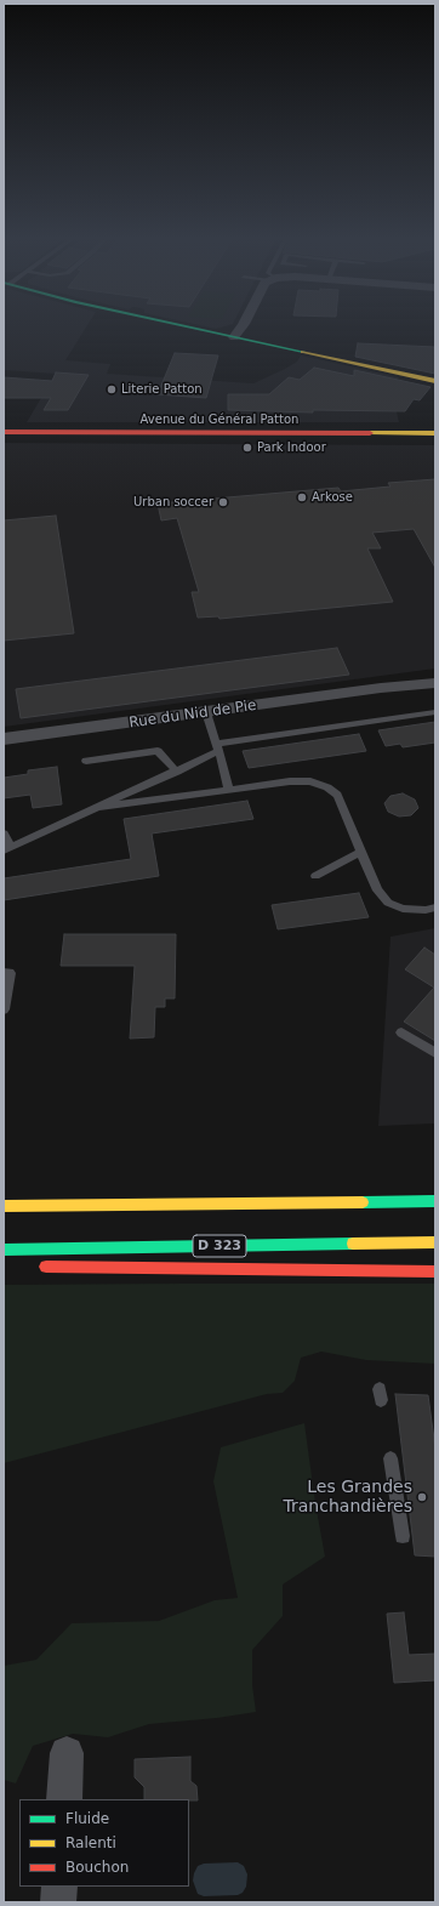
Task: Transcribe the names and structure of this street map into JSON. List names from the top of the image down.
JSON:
{
  "streets": {
    "main road": ["Avenue du Général Patton", "D 323"],
    "street": ["Rue du Nid de Pie"]
  },
  "places": [
    "Literie Patton",
    "Park Indoor",
    "Arkose",
    "Urban soccer",
    "Les Grandes Tranchandières"
  ],
  "legend": ["Fluide", "Ralenti", "Bouchon"]
}
